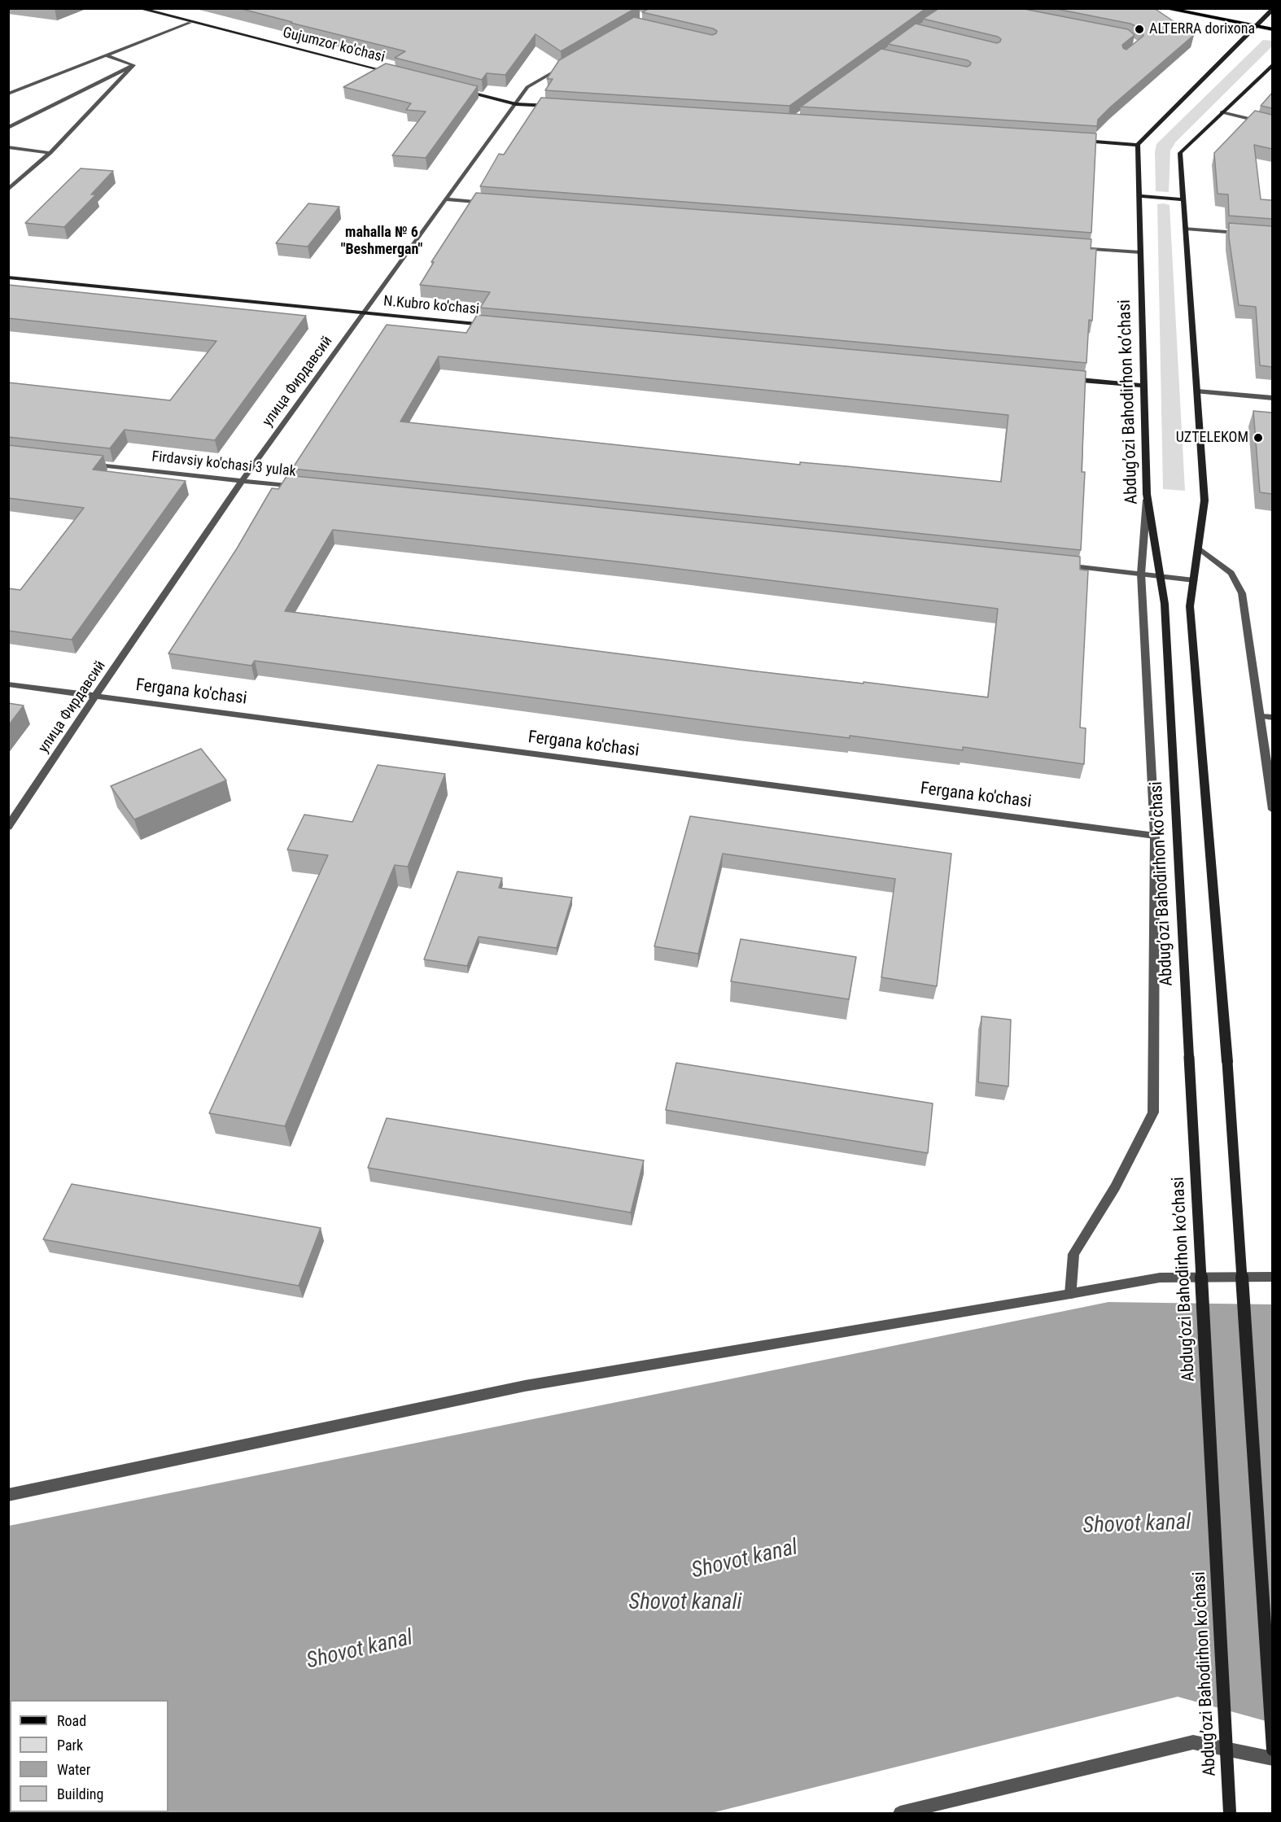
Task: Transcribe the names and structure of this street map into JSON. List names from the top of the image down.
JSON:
{
  "streets": {
    "main road": ["Gujumzor ko'chasi", "N.Kubro ko'chasi", "Abdug’ozi Bahodirhon ko’chasi"],
    "street": ["улица Фирдавсий", "Firdavsiy ko'chasi 3 yulak", "Fergana ko'chasi"]
  },
  "crossings": [
    ["N.Kubro ko'chasi", "улица Фирдавсий"],
    ["улица Фирдавсий", "Firdavsiy ko'chasi 3 yulak"],
    ["улица Фирдавсий", "Fergana ko'chasi"]
  ],
  "districts": ["mahalla № 6 \"Beshmergan\""],
  "water": ["Shovot kanal", "Shovot kanali"],
  "places": ["ALTERRA dorixona", "UZTELEKOM"],
  "legend": [
    "Road",
    "Park",
    "Water",
    "Building"
  ]
}
